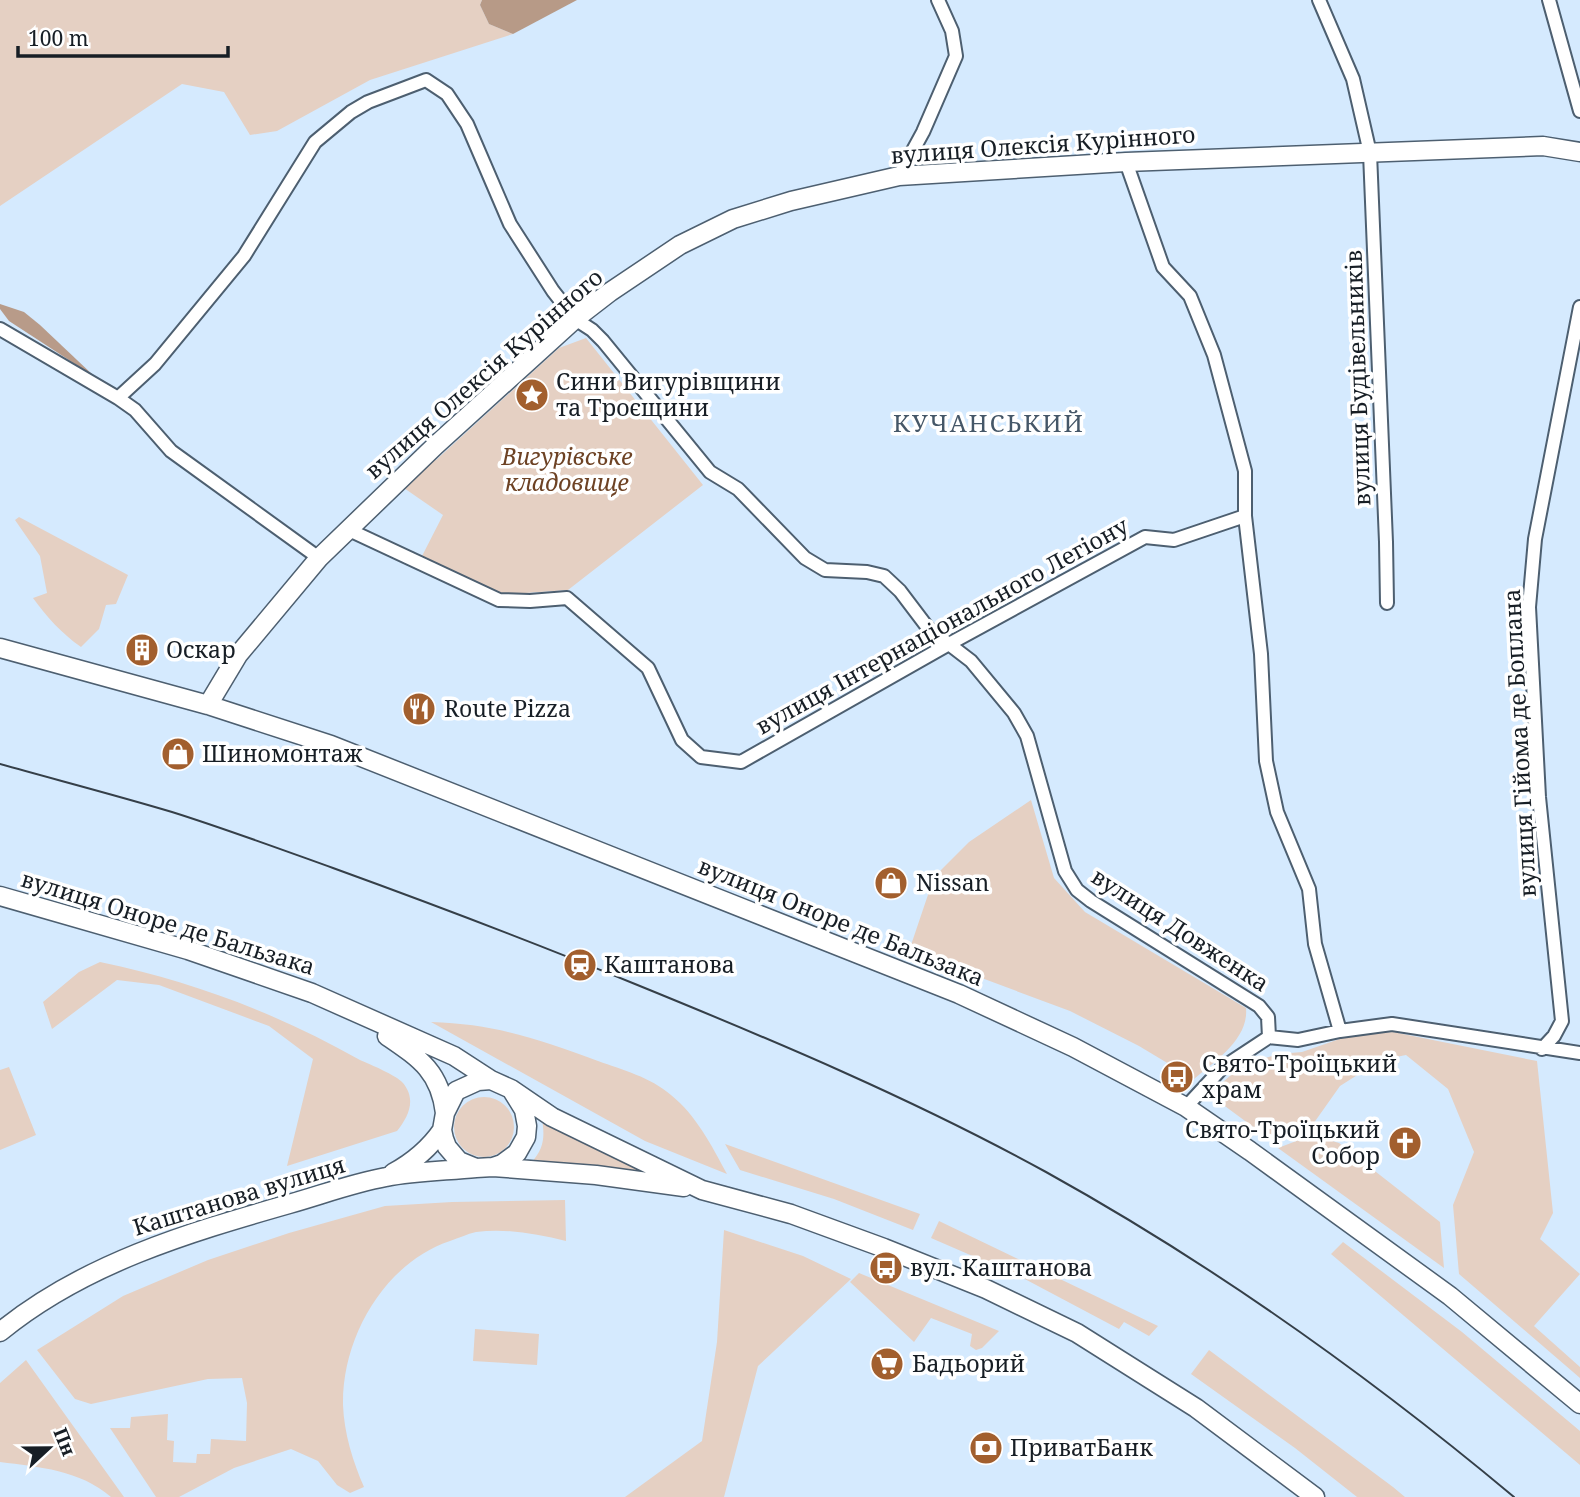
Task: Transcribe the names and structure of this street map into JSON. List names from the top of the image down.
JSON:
{
  "streets": {
    "street": [
      "вулиця Олексія Курінного",
      "вулиця Будівельників",
      "вулиця Інтернаціонального Легіону",
      "вулиця Гійома де Боплана",
      "вулиця Оноре де Бальзака",
      "вулиця Довженка",
      "Каштанова вулиця"
    ]
  },
  "crossings": [
    ["вулиця Олексія Курінного", "вулиця Будівельників"],
    ["вулиця Олексія Курінного", "вулиця Інтернаціонального Легіону"],
    ["вулиця Олексія Курінного", "вулиця Оноре де Бальзака"],
    ["вулиця Олексія Курінного", "вулиця Довженка"],
    ["вулиця Інтернаціонального Легіону", "вулиця Довженка"],
    ["вулиця Оноре де Бальзака", "Каштанова вулиця"]
  ],
  "districts": ["КУЧАНСЬКИЙ"],
  "parks": ["Вигурівське кладовище"],
  "places": {
    "place": ["Сини Вигурівщини та Троєщини"],
    "building": ["Оскар"],
    "restaurant": ["Route Pizza"],
    "shop": ["Шиномонтаж", "Nissan"],
    "station": ["Каштанова"],
    "bus stop": ["Свято-Троїцький храм", "вул. Каштанова"],
    "church": ["Свято-Троїцький Собор"],
    "supermarket": ["Бадьорий"],
    "bank": ["ПриватБанк"]
  },
  "scale_bar": "100 m",
  "north": "right"
}
